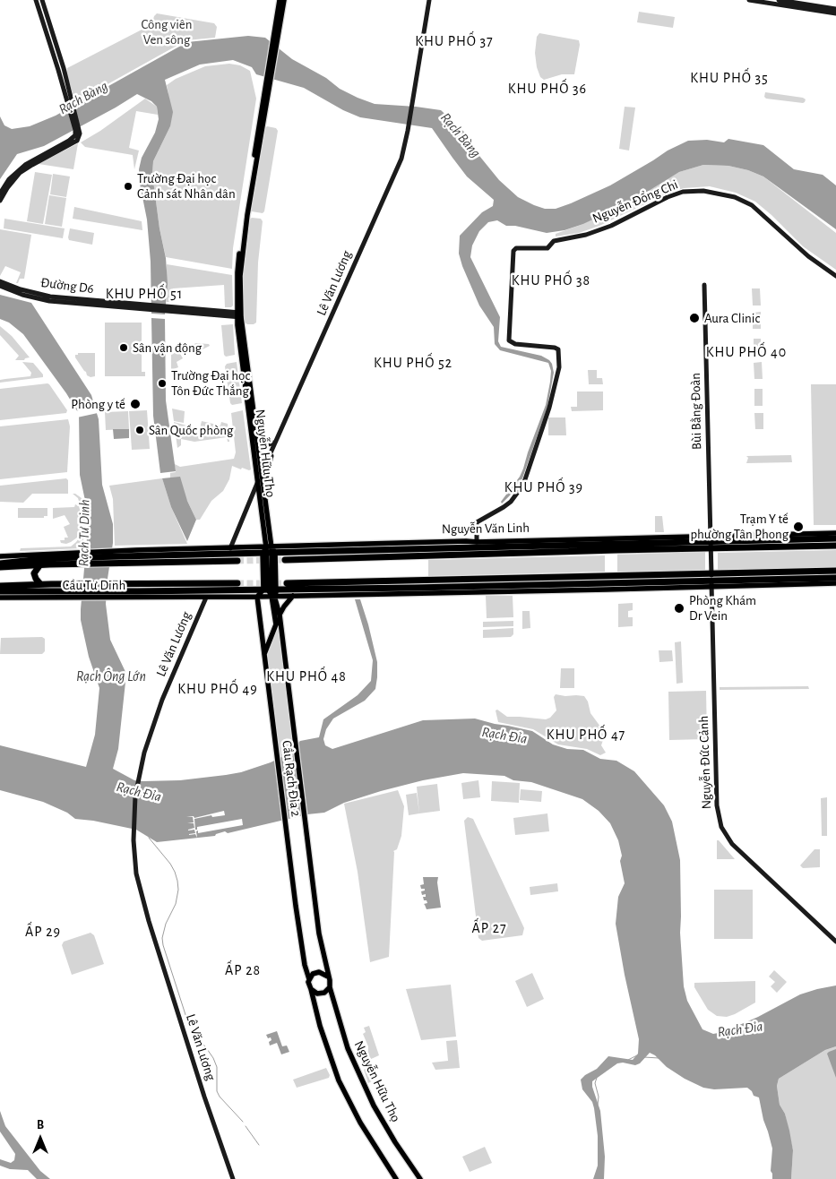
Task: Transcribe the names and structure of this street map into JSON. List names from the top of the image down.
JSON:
{
  "streets": {
    "highway": ["Nguyễn Văn Linh", "Cầu Tư Dinh"],
    "main road": ["Nguyễn Hữu Thọ", "Cầu Rạch Đỉa 2"],
    "street": [
      "Nguyễn Đổng Chi",
      "Lê Văn Lương",
      "Đường D6",
      "Bùi Bằng Đoàn",
      "Nguyễn Đức Cảnh"
    ]
  },
  "crossings": [
    ["Nguyễn Đổng Chi", "Nguyễn Văn Linh"],
    ["Lê Văn Lương", "Nguyễn Hữu Thọ"],
    ["Đường D6", "Nguyễn Hữu Thọ"],
    ["Bùi Bằng Đoàn", "Nguyễn Văn Linh"],
    ["Bùi Bằng Đoàn", "Nguyễn Đức Cảnh"],
    ["Nguyễn Hữu Thọ", "Nguyễn Văn Linh"],
    ["Nguyễn Hữu Thọ", "Cầu Rạch Đỉa 2"],
    ["Nguyễn Văn Linh", "Cầu Tư Dinh"]
  ],
  "districts": [
    "KHU PHỐ 37",
    "KHU PHỐ 35",
    "KHU PHỐ 36",
    "KHU PHỐ 38",
    "KHU PHỐ 51",
    "KHU PHỐ 40",
    "KHU PHỐ 52",
    "KHU PHỐ 39",
    "KHU PHỐ 48",
    "KHU PHỐ 49",
    "KHU PHỐ 47",
    "ẤP 27",
    "ẤP 29",
    "ẤP 28"
  ],
  "water": [
    "Rạch Bàng",
    "Rạch Tư Dinh",
    "Rạch Ông Lớn",
    "Rạch Đỉa"
  ],
  "parks": ["Công viên Ven sông"],
  "places": [
    "Trường Đại học Cảnh sát Nhân dân",
    "Aura Clinic",
    "Sân vận động",
    "Trường Đại học Tôn Đức Thắng",
    "Phòng y tế",
    "Sân Quốc phòng",
    "Trạm Y tế phường Tân Phong",
    "Phòng Khám Dr Vein"
  ],
  "north": "top"
}
